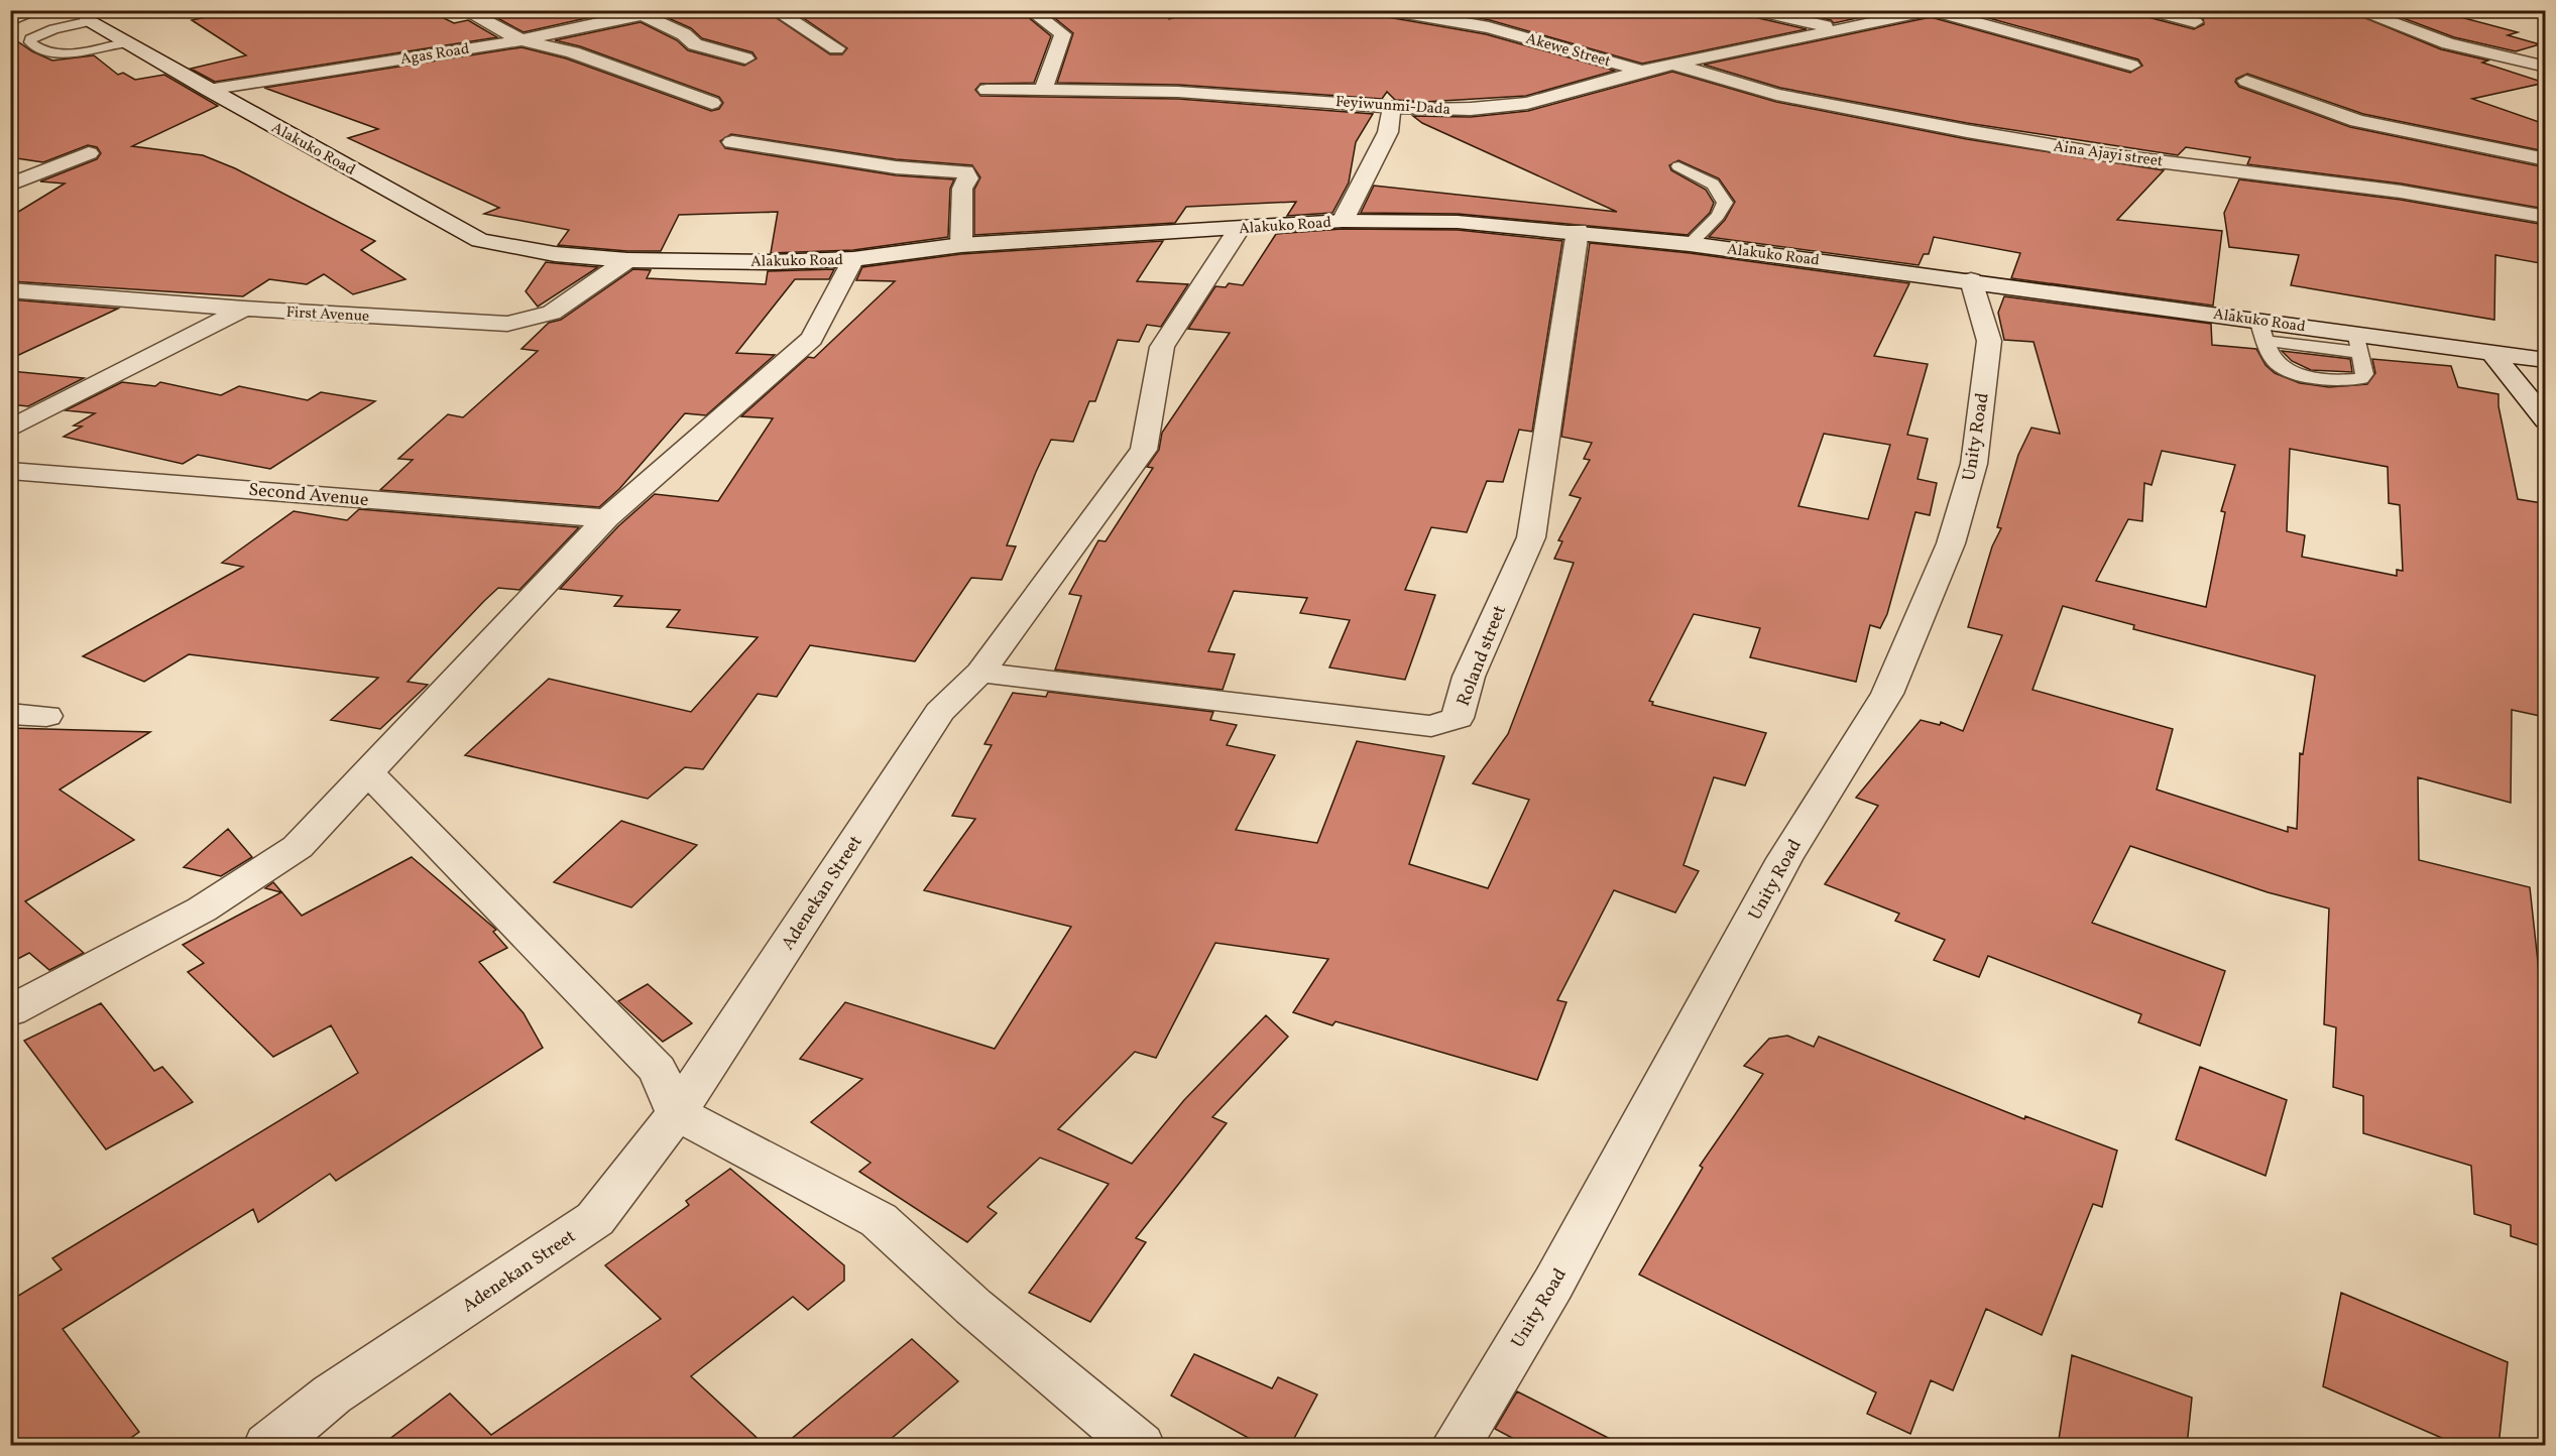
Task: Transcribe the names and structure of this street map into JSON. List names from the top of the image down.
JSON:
{
  "streets": {
    "street": [
      "Akewe Street",
      "Agas Road",
      "Feyiwunmi-Dada",
      "Alakuko Road",
      "Aina Ajayi street",
      "First Avenue",
      "Unity Road",
      "Second Avenue",
      "Roland street",
      "Adenekan Street"
    ]
  },
  "crossings": [
    ["Akewe Street", "Feyiwunmi-Dada"],
    ["Agas Road", "Alakuko Road"],
    ["Feyiwunmi-Dada", "Aina Ajayi street"],
    ["Alakuko Road", "First Avenue"],
    ["Alakuko Road", "Unity Road"],
    ["Alakuko Road", "Roland street"],
    ["Alakuko Road", "Adenekan Street"],
    ["Roland street", "Adenekan Street"]
  ]
}
